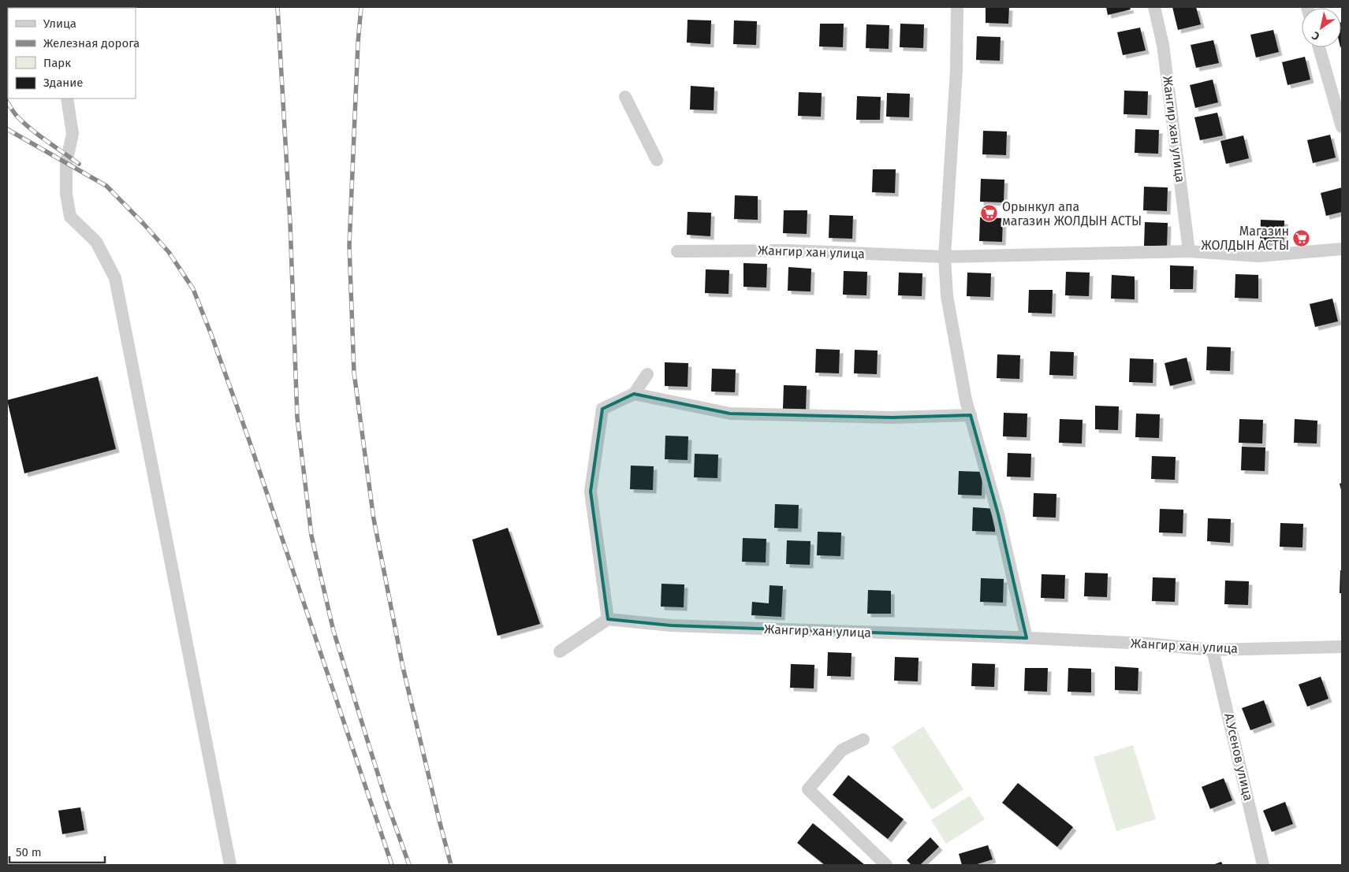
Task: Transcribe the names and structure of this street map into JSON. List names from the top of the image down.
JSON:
{
  "streets": {
    "street": ["Жангир хан улица", "А.Усенов улица"]
  },
  "crossings": [
    ["Жангир хан улица", "А.Усенов улица"]
  ],
  "places": {
    "supermarket": ["Орынкул апа магазин ЖОЛДЫН АСТЫ", "Магазин ЖОЛДЫН АСТЫ"]
  },
  "legend": [
    "Улица",
    "Железная дорога",
    "Парк",
    "Здание"
  ],
  "scale_bar": "50 m",
  "north": "bottom left"
}
